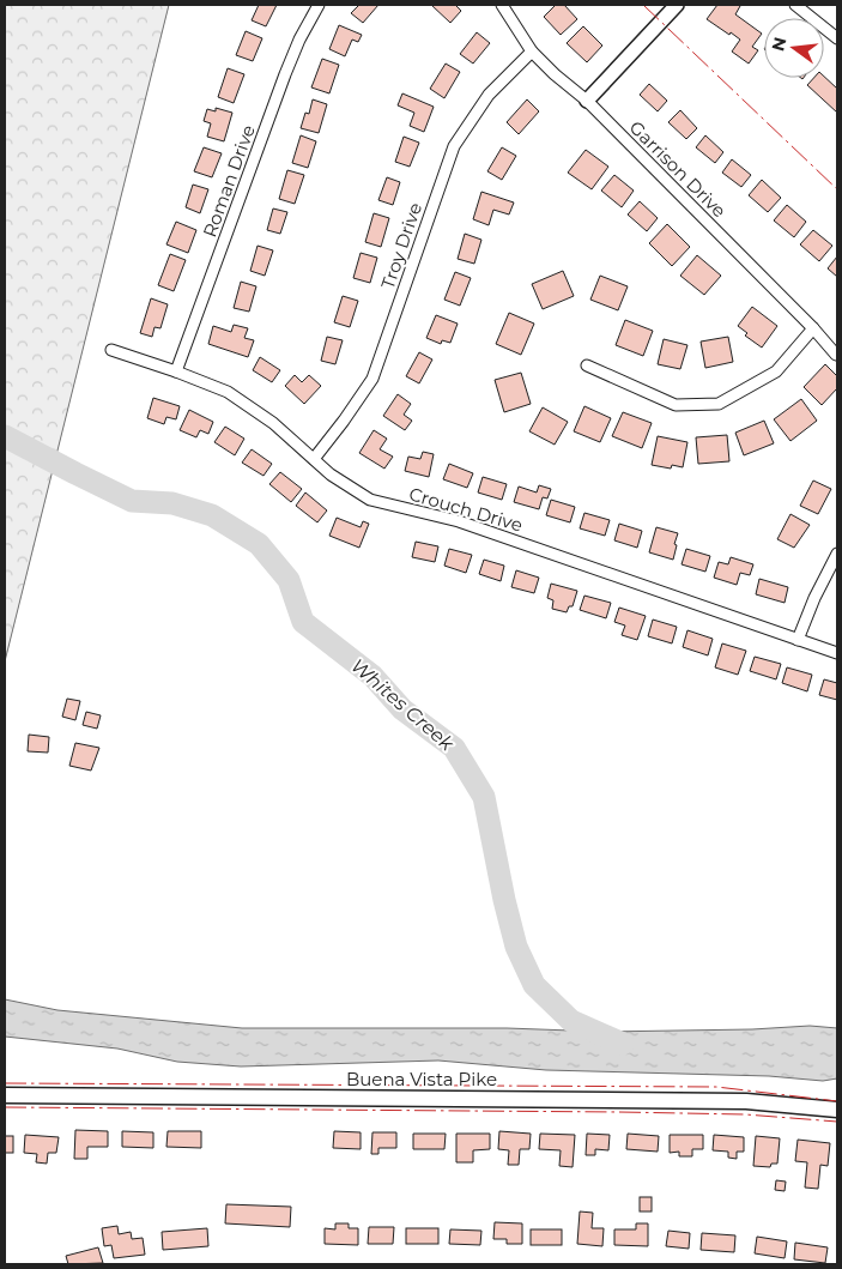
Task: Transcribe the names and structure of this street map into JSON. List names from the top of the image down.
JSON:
{
  "streets": {
    "main road": ["Buena Vista Pike"],
    "street": [
      "Garrison Drive",
      "Roman Drive",
      "Troy Drive",
      "Crouch Drive"
    ]
  },
  "crossings": [
    ["Garrison Drive", "Troy Drive"],
    ["Roman Drive", "Crouch Drive"],
    ["Troy Drive", "Crouch Drive"]
  ],
  "water": ["Whites Creek"],
  "north": "left"
}
